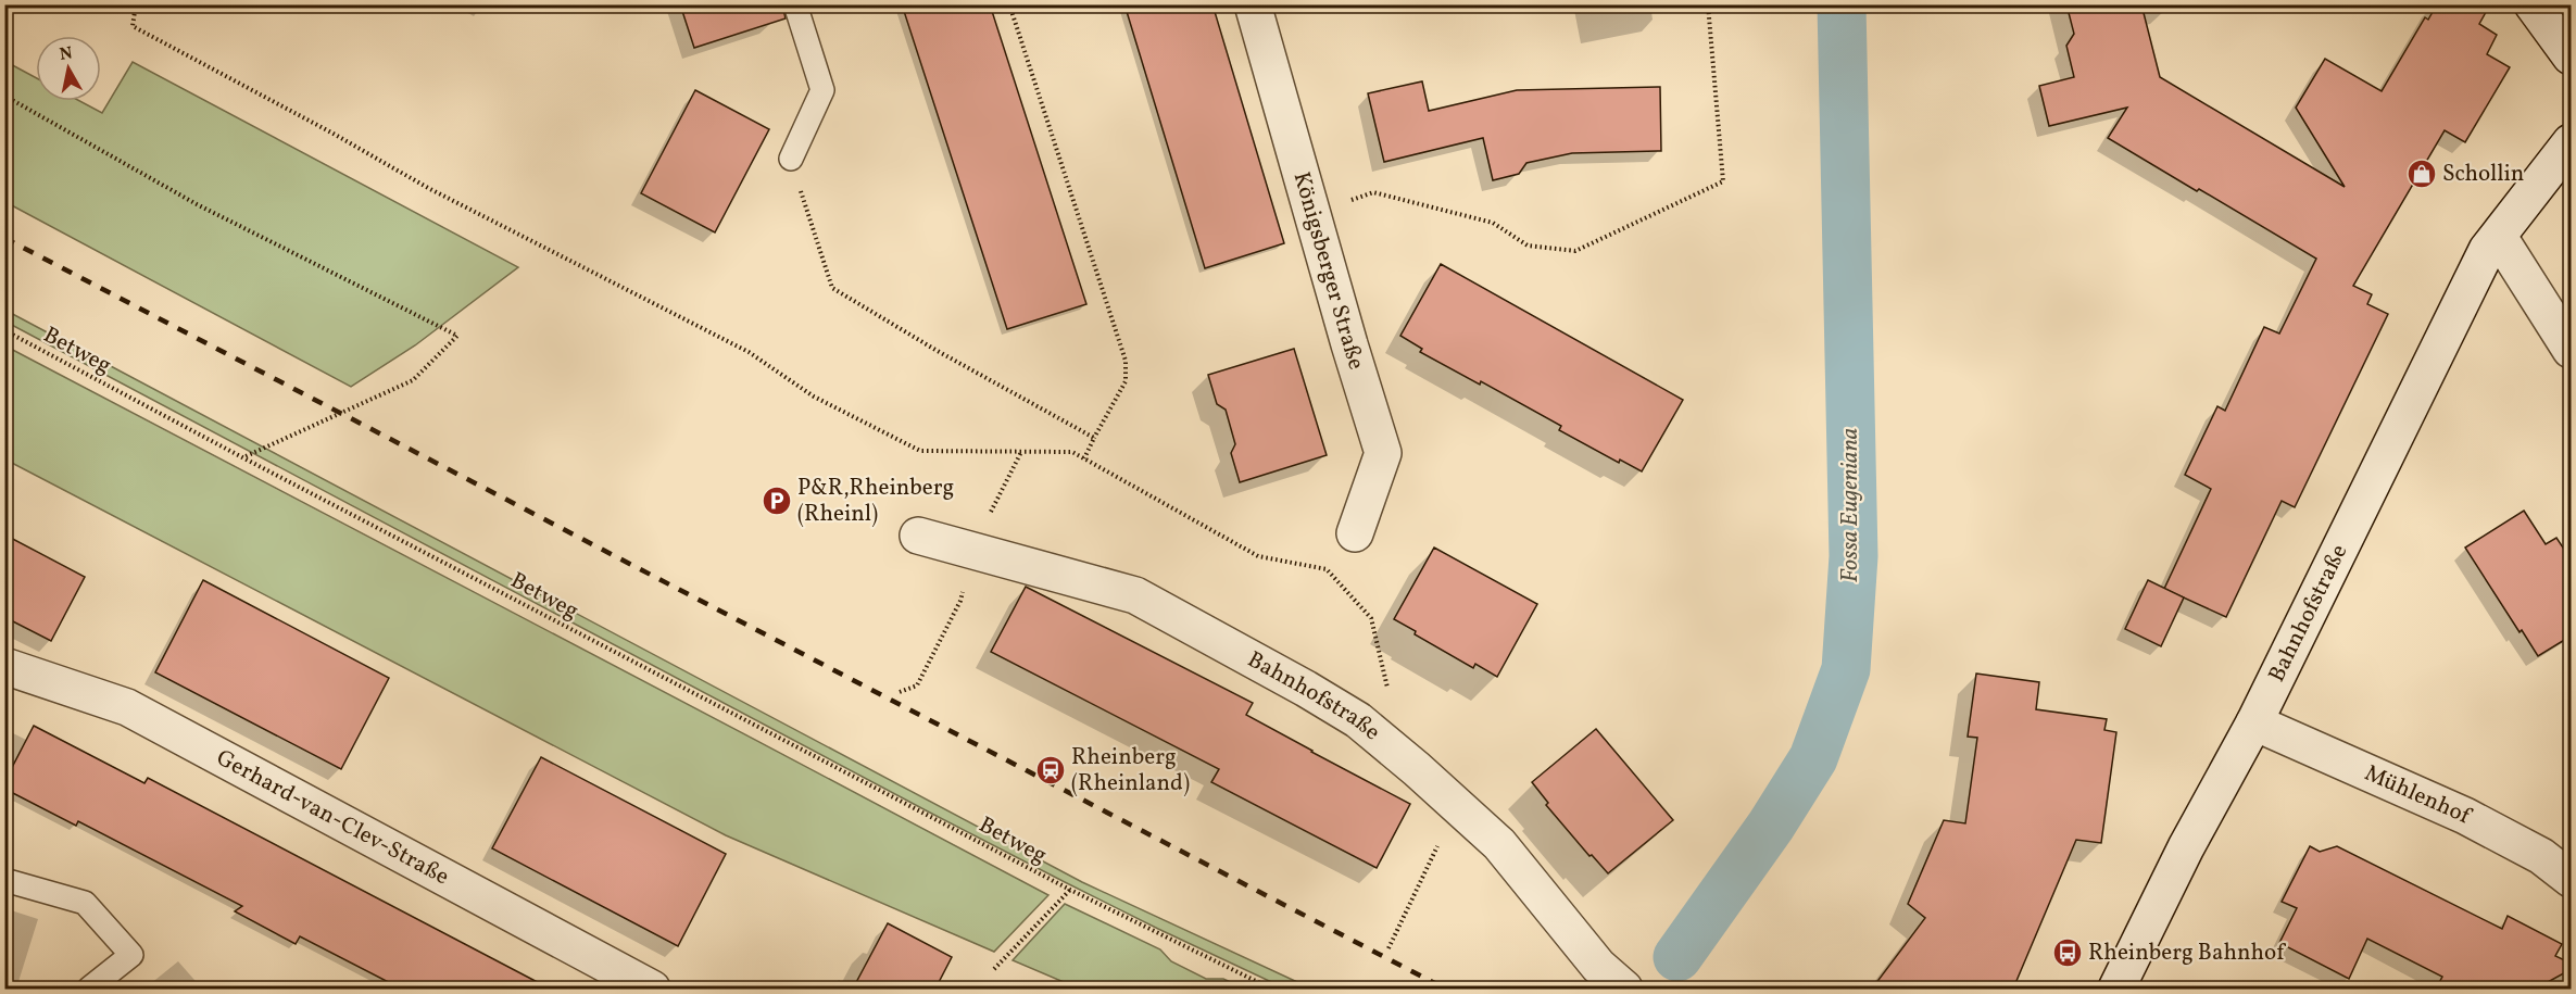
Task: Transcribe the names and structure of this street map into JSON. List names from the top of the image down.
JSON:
{
  "streets": {
    "street": [
      "Königsberger Straße",
      "Bahnhofstraße",
      "Mühlenhof",
      "Gerhard-van-Clev-Straße"
    ],
    "path": ["Betweg"]
  },
  "crossings": [
    ["Bahnhofstraße", "Mühlenhof"]
  ],
  "water": ["Fossa Eugeniana"],
  "places": {
    "shop": ["Schollin"],
    "parking": ["P&R,Rheinberg (Rheinl)"],
    "station": ["Rheinberg (Rheinland)"],
    "bus stop": ["Rheinberg Bahnhof"]
  },
  "north": "top"
}
